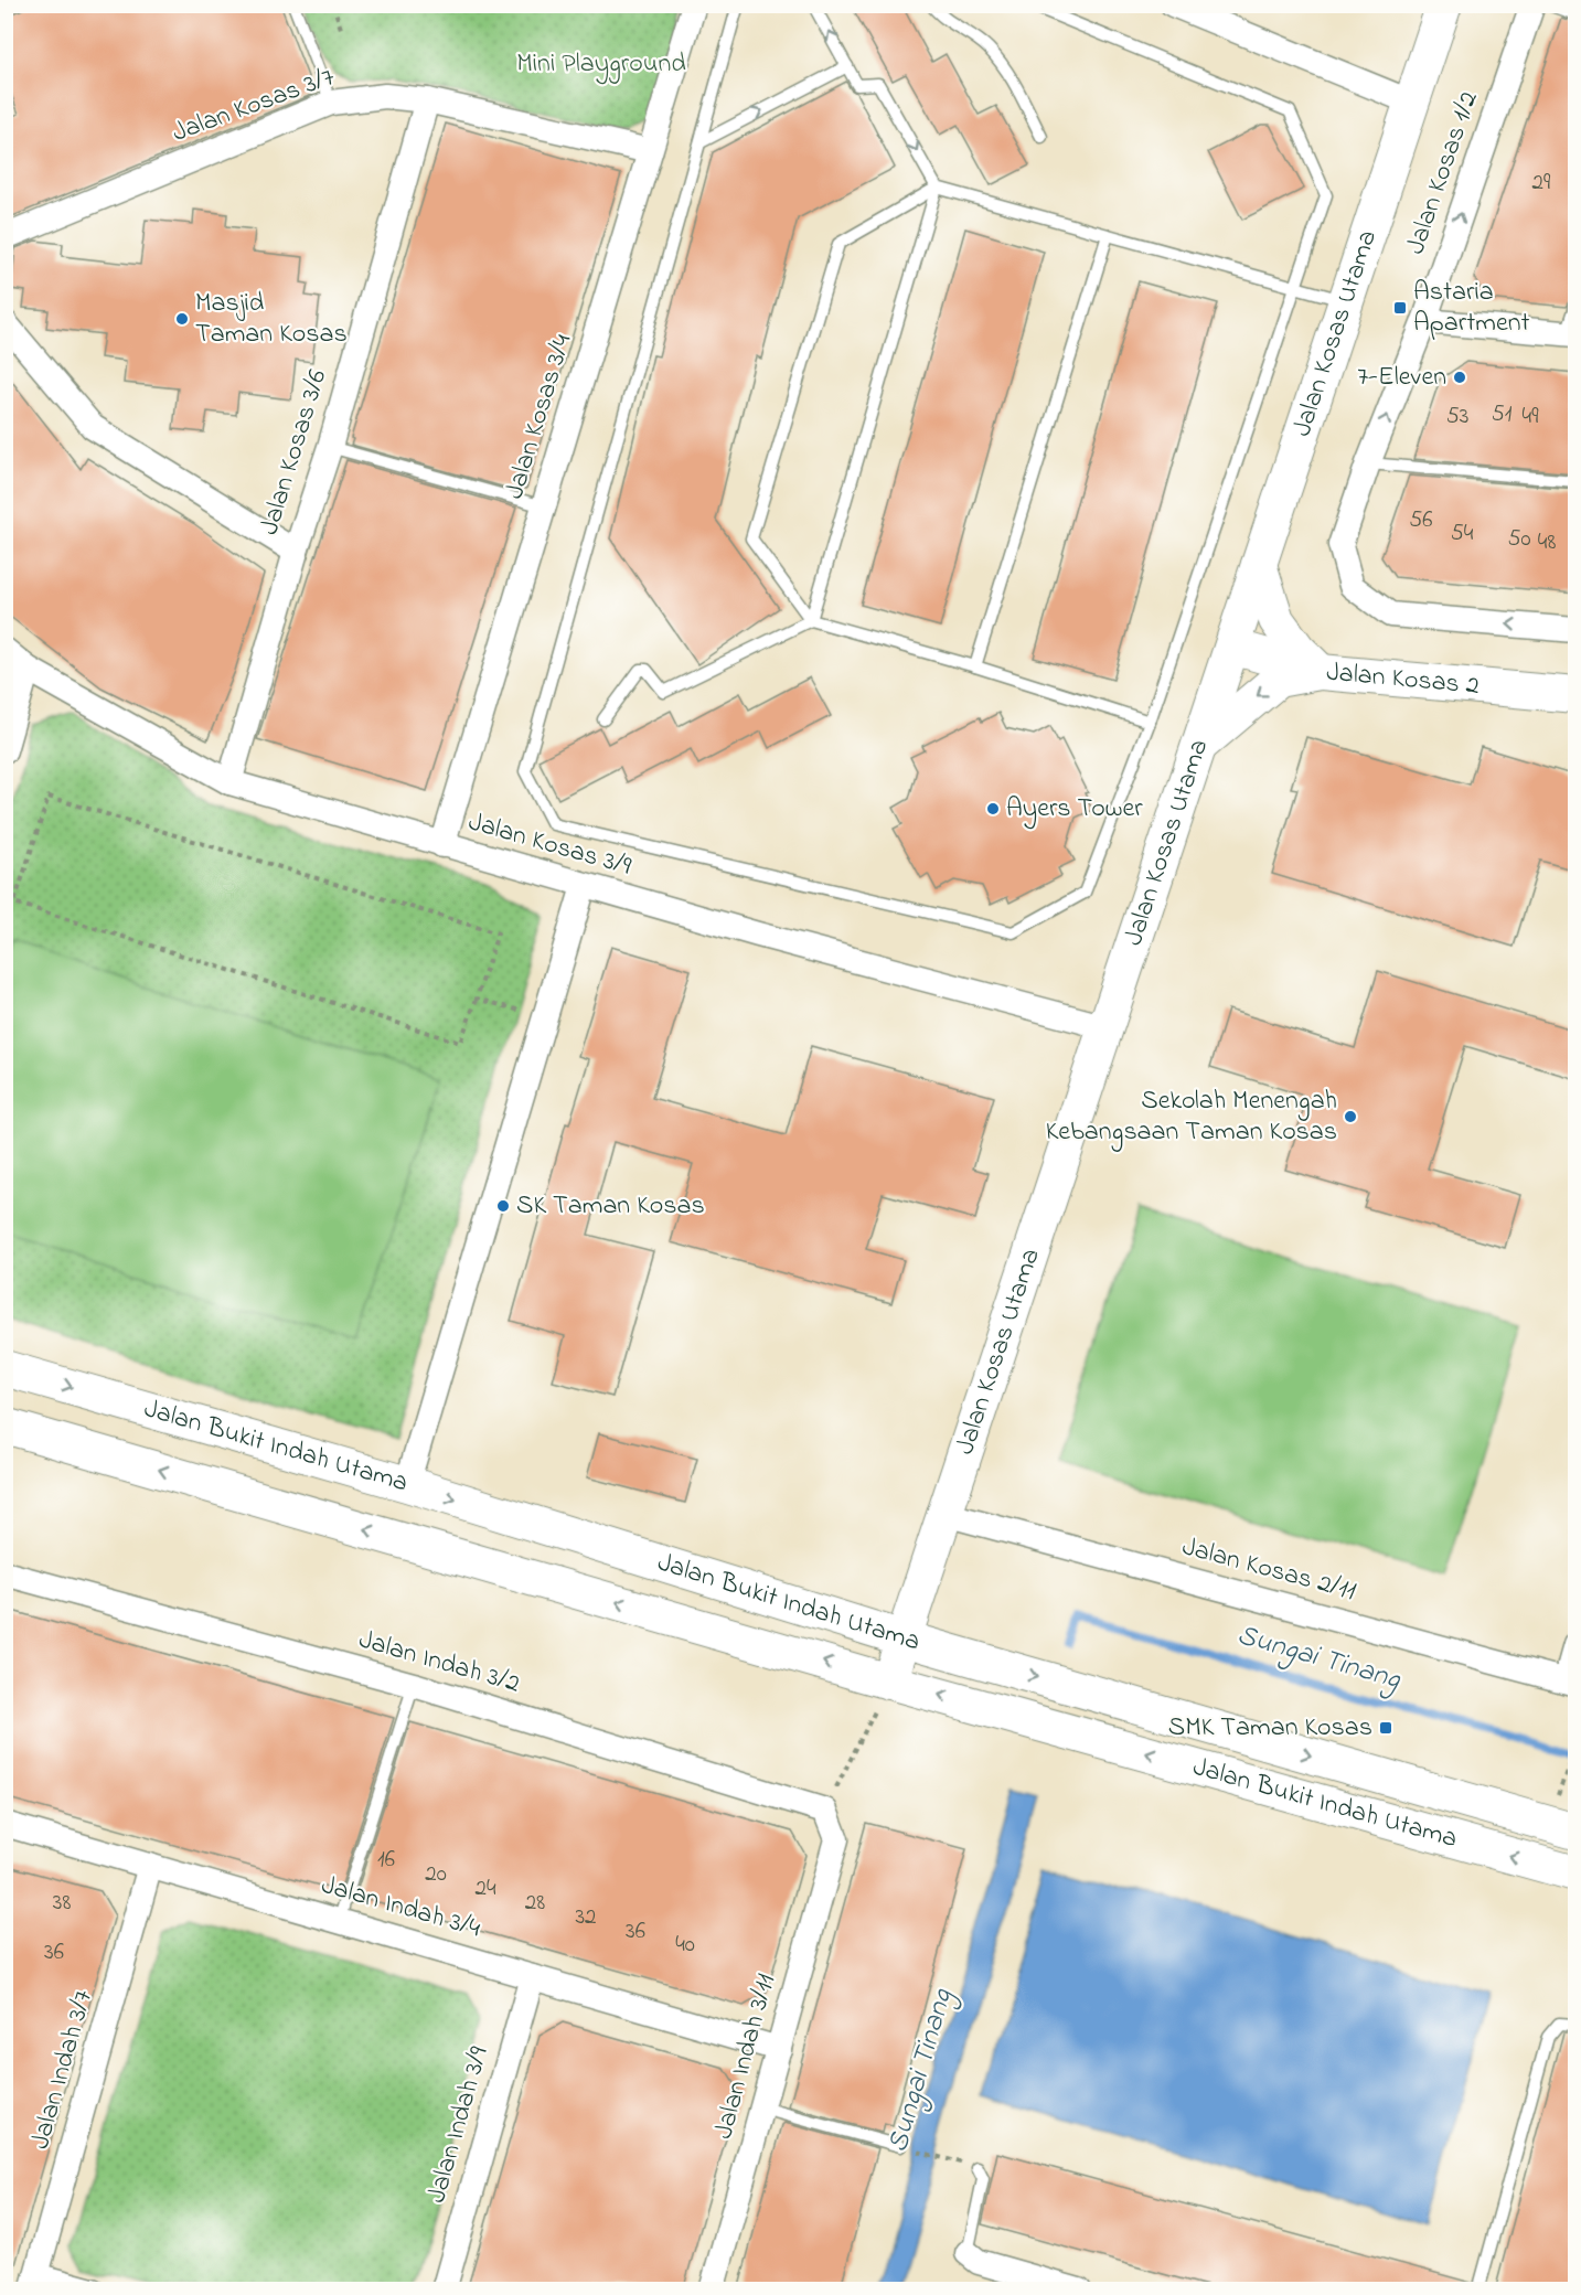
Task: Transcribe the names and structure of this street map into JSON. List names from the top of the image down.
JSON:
{
  "streets": {
    "street": [
      "Jalan Kosas 3/7",
      "Jalan Kosas 1/2",
      "Jalan Kosas Utama",
      "Jalan Kosas 3/4",
      "Jalan Kosas 3/6",
      "Jalan Kosas 2",
      "Jalan Kosas 3/9",
      "Jalan Bukit Indah Utama",
      "Jalan Kosas 2/11",
      "Jalan Indah 3/2",
      "Jalan Indah 3/4",
      "Jalan Indah 3/11",
      "Jalan Indah 3/7",
      "Jalan Indah 3/9"
    ]
  },
  "crossings": [
    ["Jalan Kosas 3/7", "Jalan Kosas 3/4"],
    ["Jalan Kosas 3/7", "Jalan Kosas 3/6"],
    ["Jalan Kosas Utama", "Jalan Kosas 2"],
    ["Jalan Kosas Utama", "Jalan Kosas 3/9"],
    ["Jalan Kosas Utama", "Jalan Bukit Indah Utama"],
    ["Jalan Kosas Utama", "Jalan Kosas 2/11"],
    ["Jalan Kosas 3/4", "Jalan Kosas 3/9"],
    ["Jalan Kosas 3/6", "Jalan Kosas 3/9"],
    ["Jalan Indah 3/2", "Jalan Indah 3/11"],
    ["Jalan Indah 3/4", "Jalan Indah 3/11"],
    ["Jalan Indah 3/4", "Jalan Indah 3/7"],
    ["Jalan Indah 3/4", "Jalan Indah 3/9"]
  ],
  "water": ["Sungai Tinang"],
  "parks": ["Mini Playground"],
  "places": {
    "transit": ["Astaria Apartment", "SMK Taman Kosas"],
    "other": [
      "Masjid Taman Kosas",
      "7-Eleven",
      "Ayers Tower",
      "Sekolah Menengah Kebangsaan Taman Kosas",
      "SK Taman Kosas"
    ]
  },
  "house_numbers": [
    "29",
    "51",
    "53",
    "49",
    "56",
    "54",
    "50",
    "48",
    "16",
    "20",
    "24",
    "38",
    "28",
    "32",
    "36",
    "40",
    "36"
  ]
}
